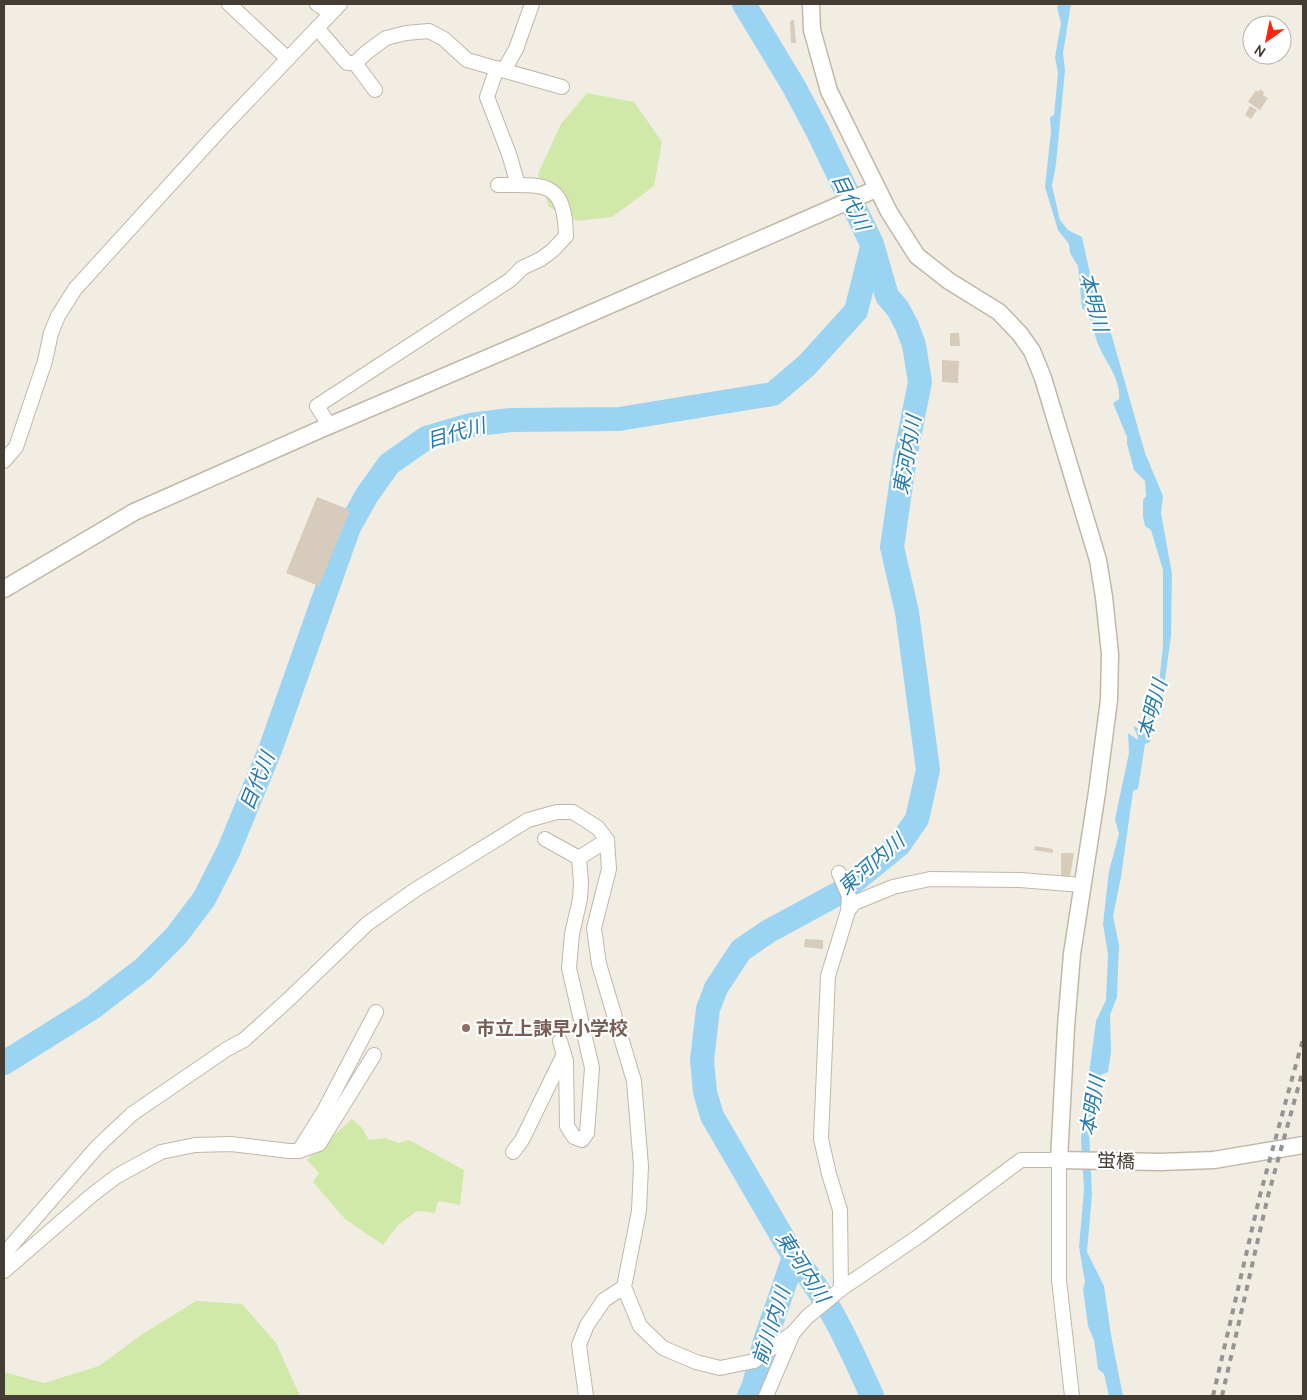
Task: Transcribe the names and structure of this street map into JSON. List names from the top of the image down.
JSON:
{
  "streets": {
    "street": ["蛍橋"]
  },
  "water": [
    "目代川",
    "本明川",
    "東河内川",
    "前川内川"
  ],
  "places": ["市立上諫早小学校"],
  "north": "bottom left"
}
